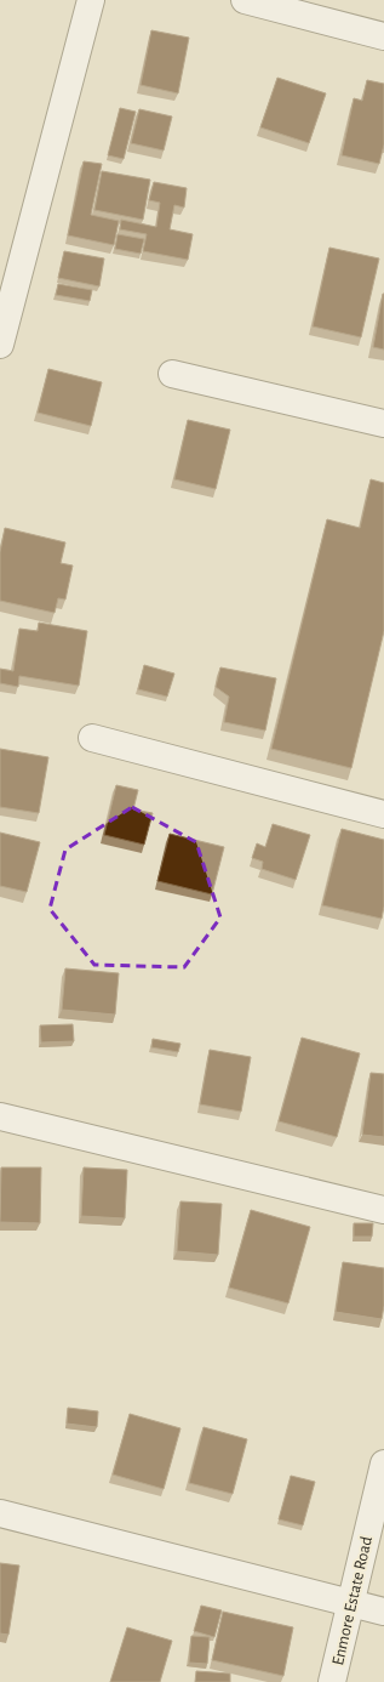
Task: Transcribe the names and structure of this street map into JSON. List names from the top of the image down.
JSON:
{
  "streets": {
    "street": ["Enmore Estate Road"]
  }
}
